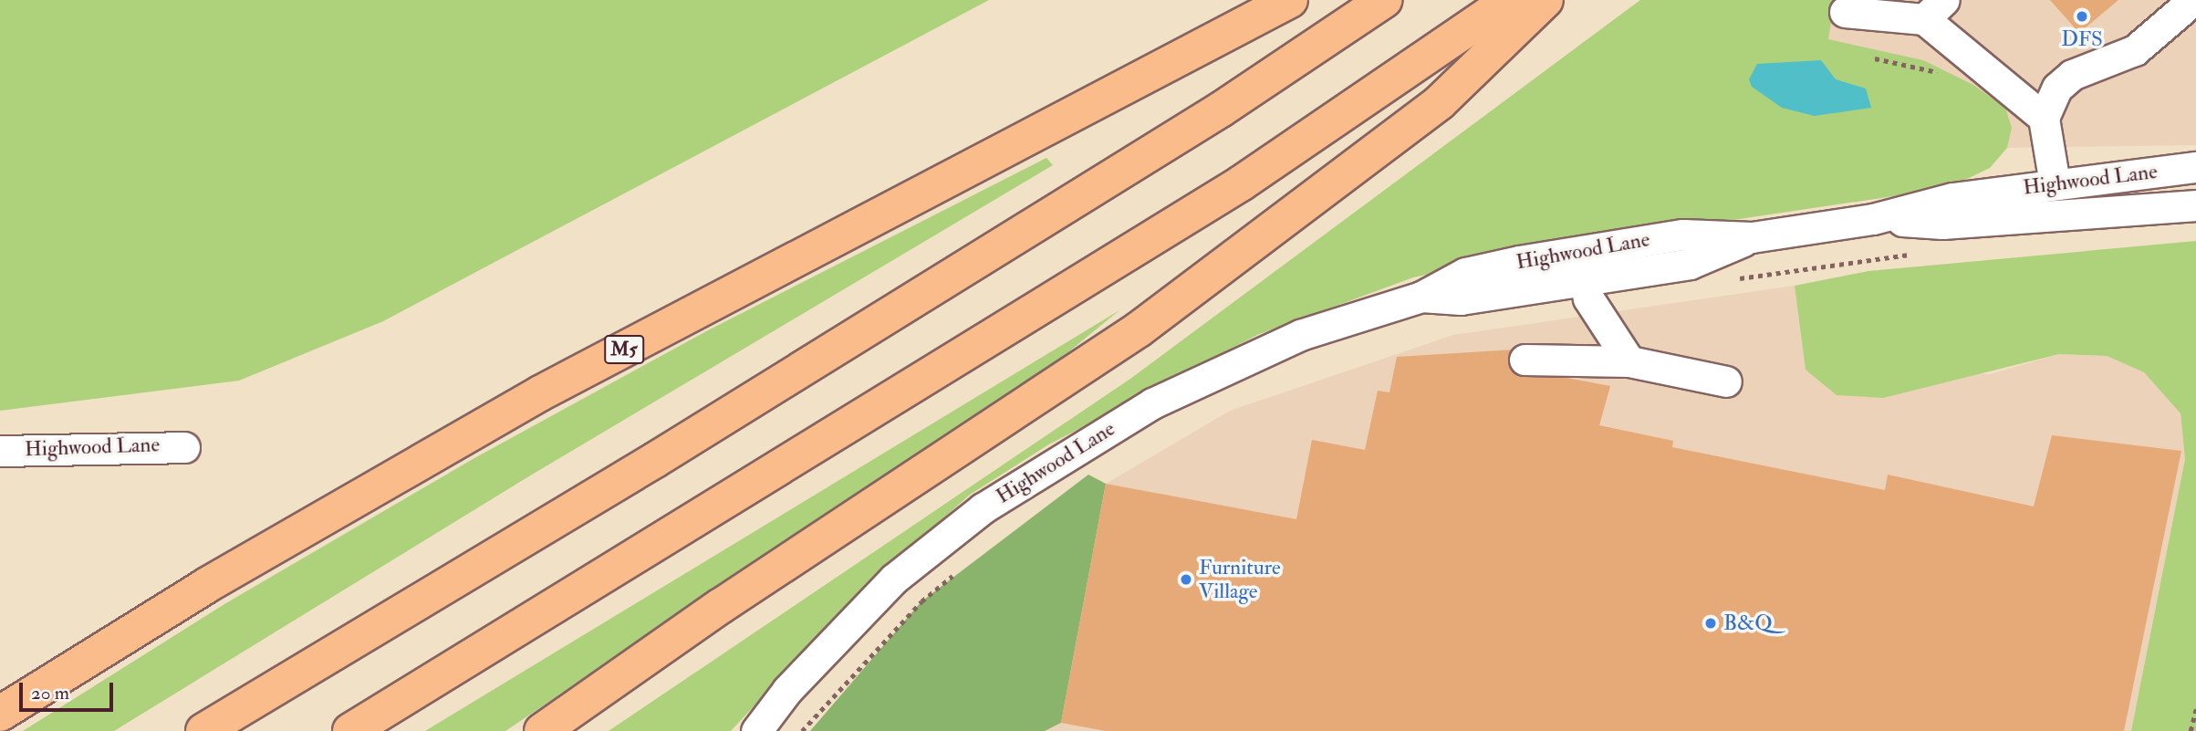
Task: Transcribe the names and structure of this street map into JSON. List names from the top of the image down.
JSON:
{
  "streets": {
    "highway": ["M5"],
    "street": ["Highwood Lane"]
  },
  "places": ["DFS", "Furniture Village", "B&Q"],
  "scale_bar": "20 m"
}
